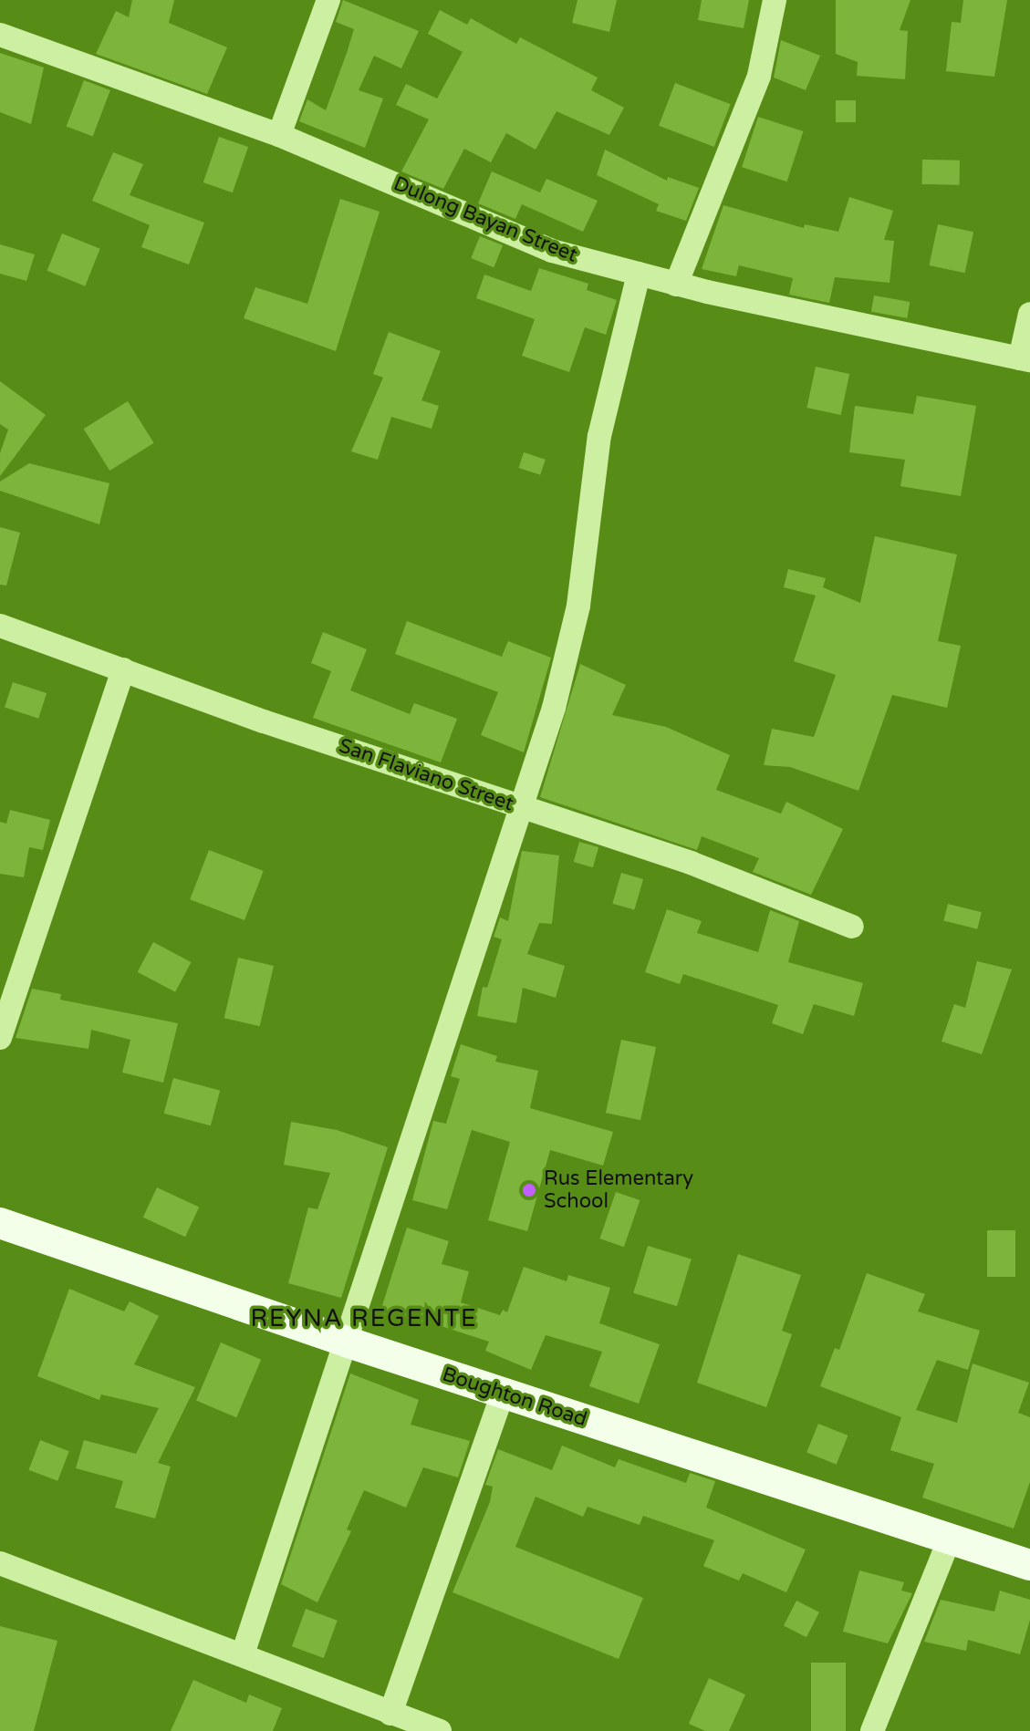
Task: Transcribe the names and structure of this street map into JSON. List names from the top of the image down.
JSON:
{
  "streets": {
    "main road": ["Boughton Road"],
    "street": ["Dulong Bayan Street", "San Flaviano Street"]
  },
  "districts": ["REYNA REGENTE"],
  "places": ["Rus Elementary School"]
}
